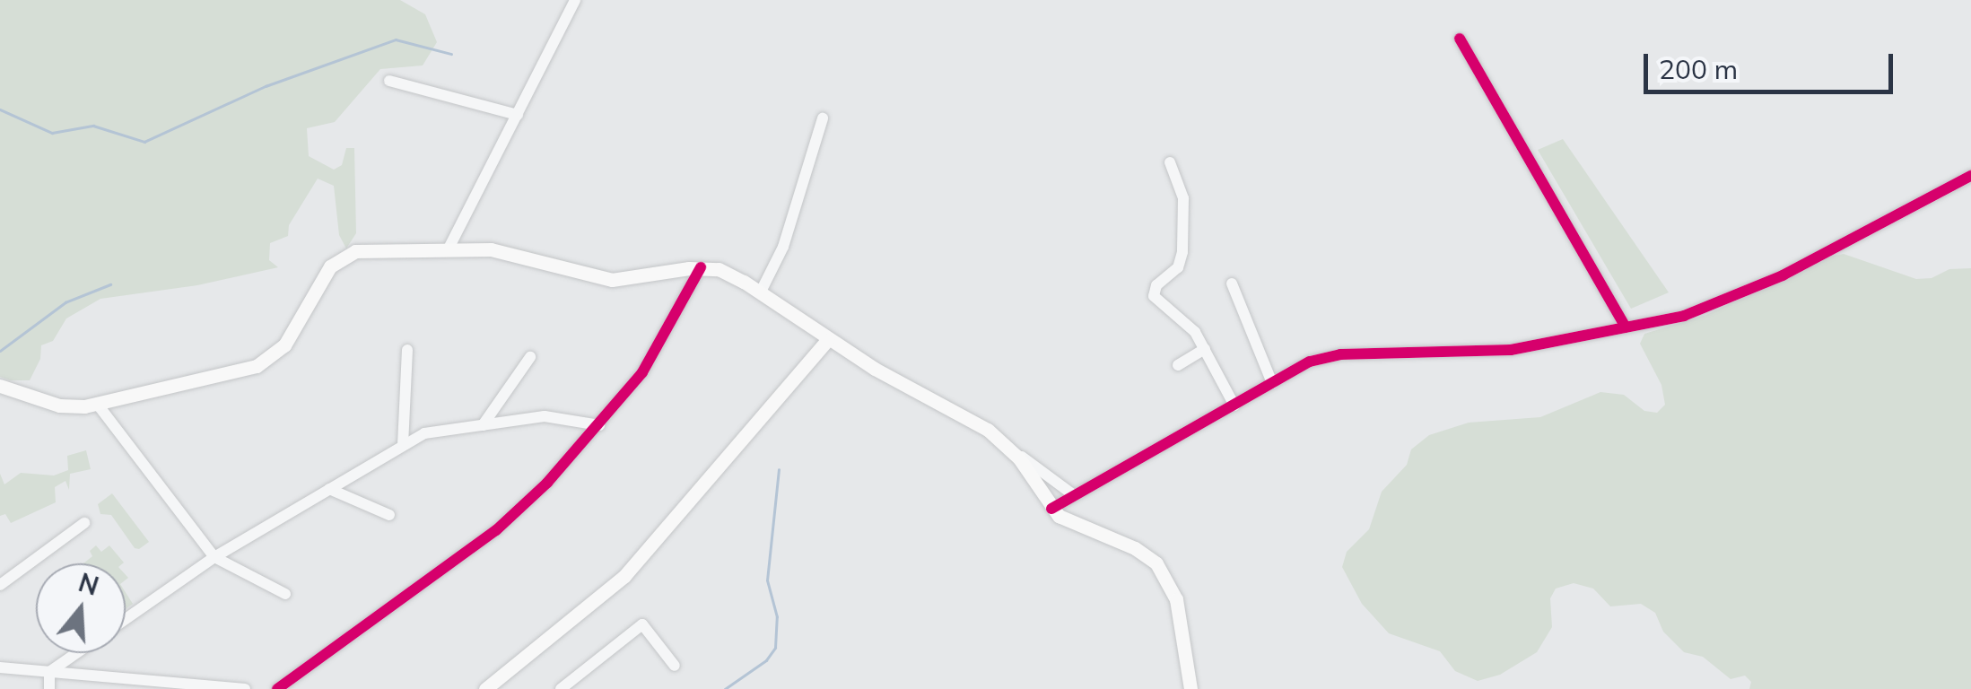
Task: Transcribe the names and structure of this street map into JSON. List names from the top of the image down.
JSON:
{
  "scale_bar": "200 m",
  "north": "top"
}
